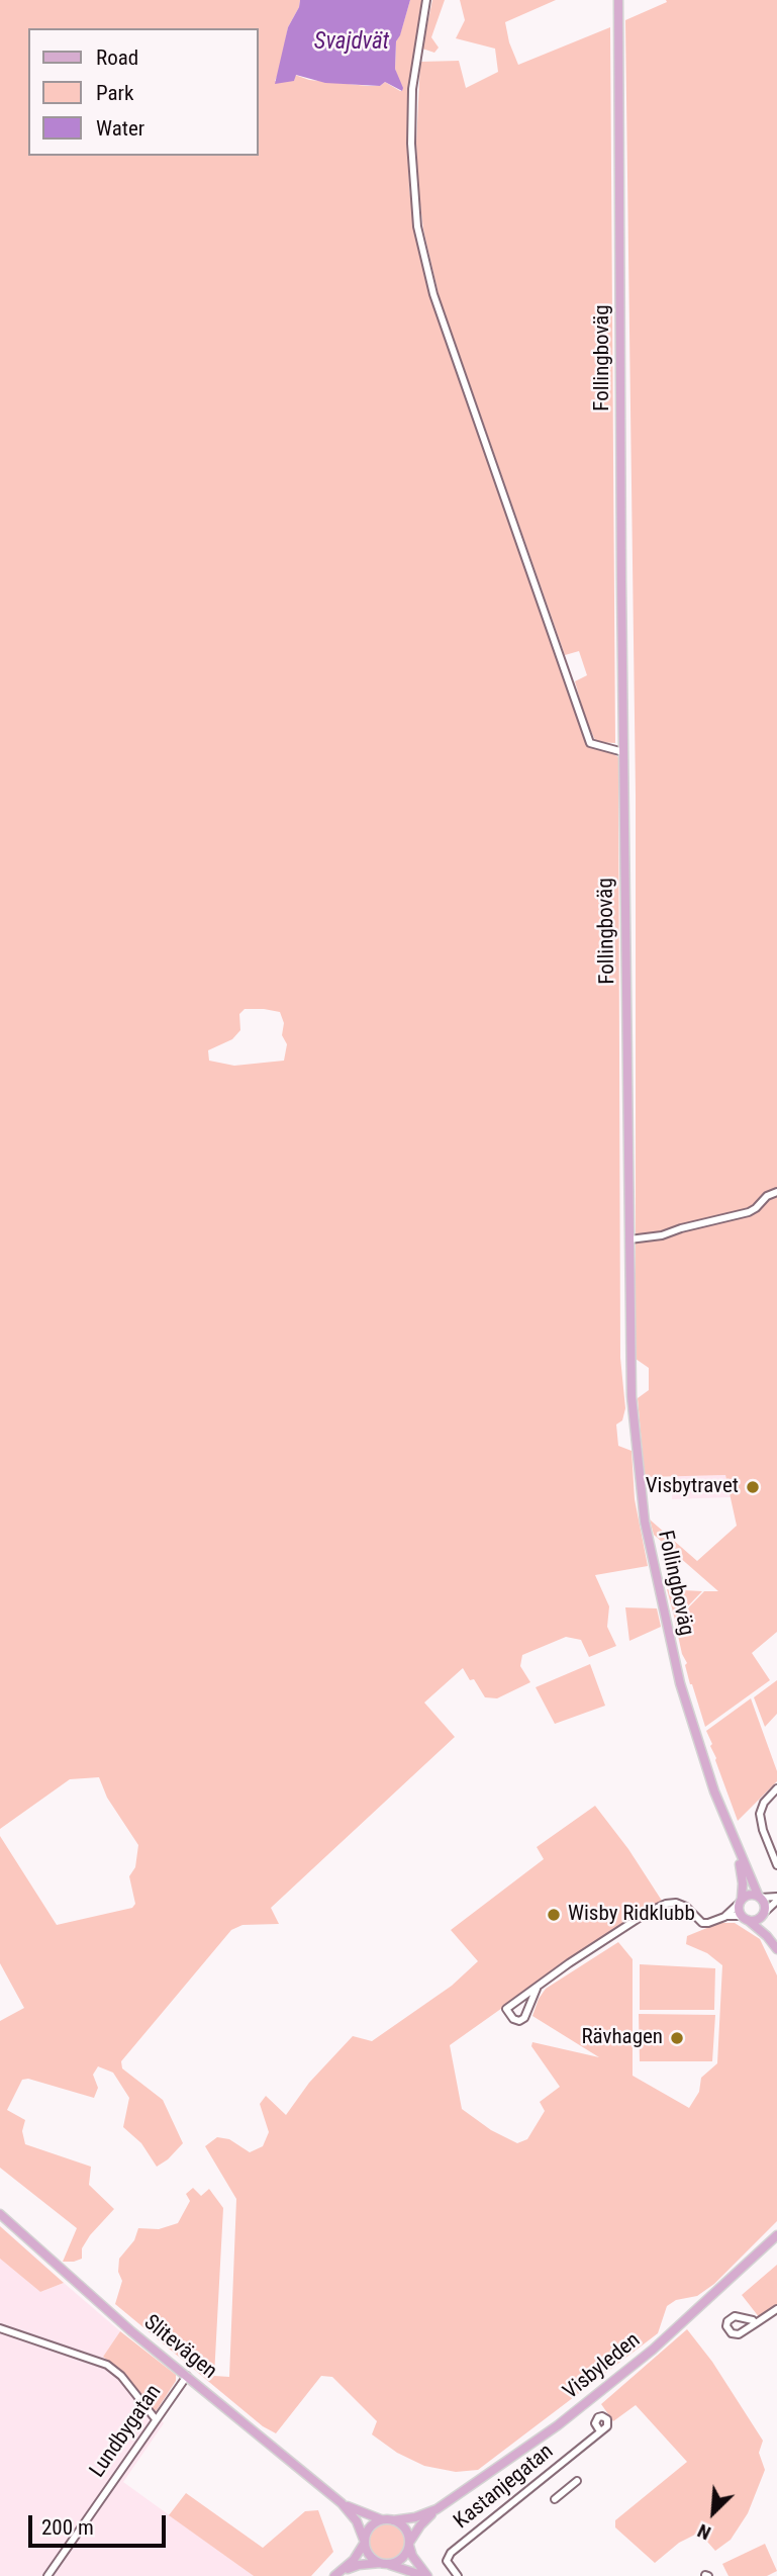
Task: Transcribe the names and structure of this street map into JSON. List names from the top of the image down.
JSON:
{
  "streets": {
    "main road": ["Follingboväg", "Slitevägen", "Visbyleden"],
    "street": ["Lundbygatan", "Kastanjegatan"]
  },
  "crossings": [
    ["Slitevägen", "Visbyleden"],
    ["Slitevägen", "Lundbygatan"]
  ],
  "water": ["Svajdvät"],
  "places": ["Visbytravet", "Wisby Ridklubb", "Rävhagen"],
  "legend": ["Road", "Park", "Water"],
  "scale_bar": "200 m",
  "north": "bottom left"
}
